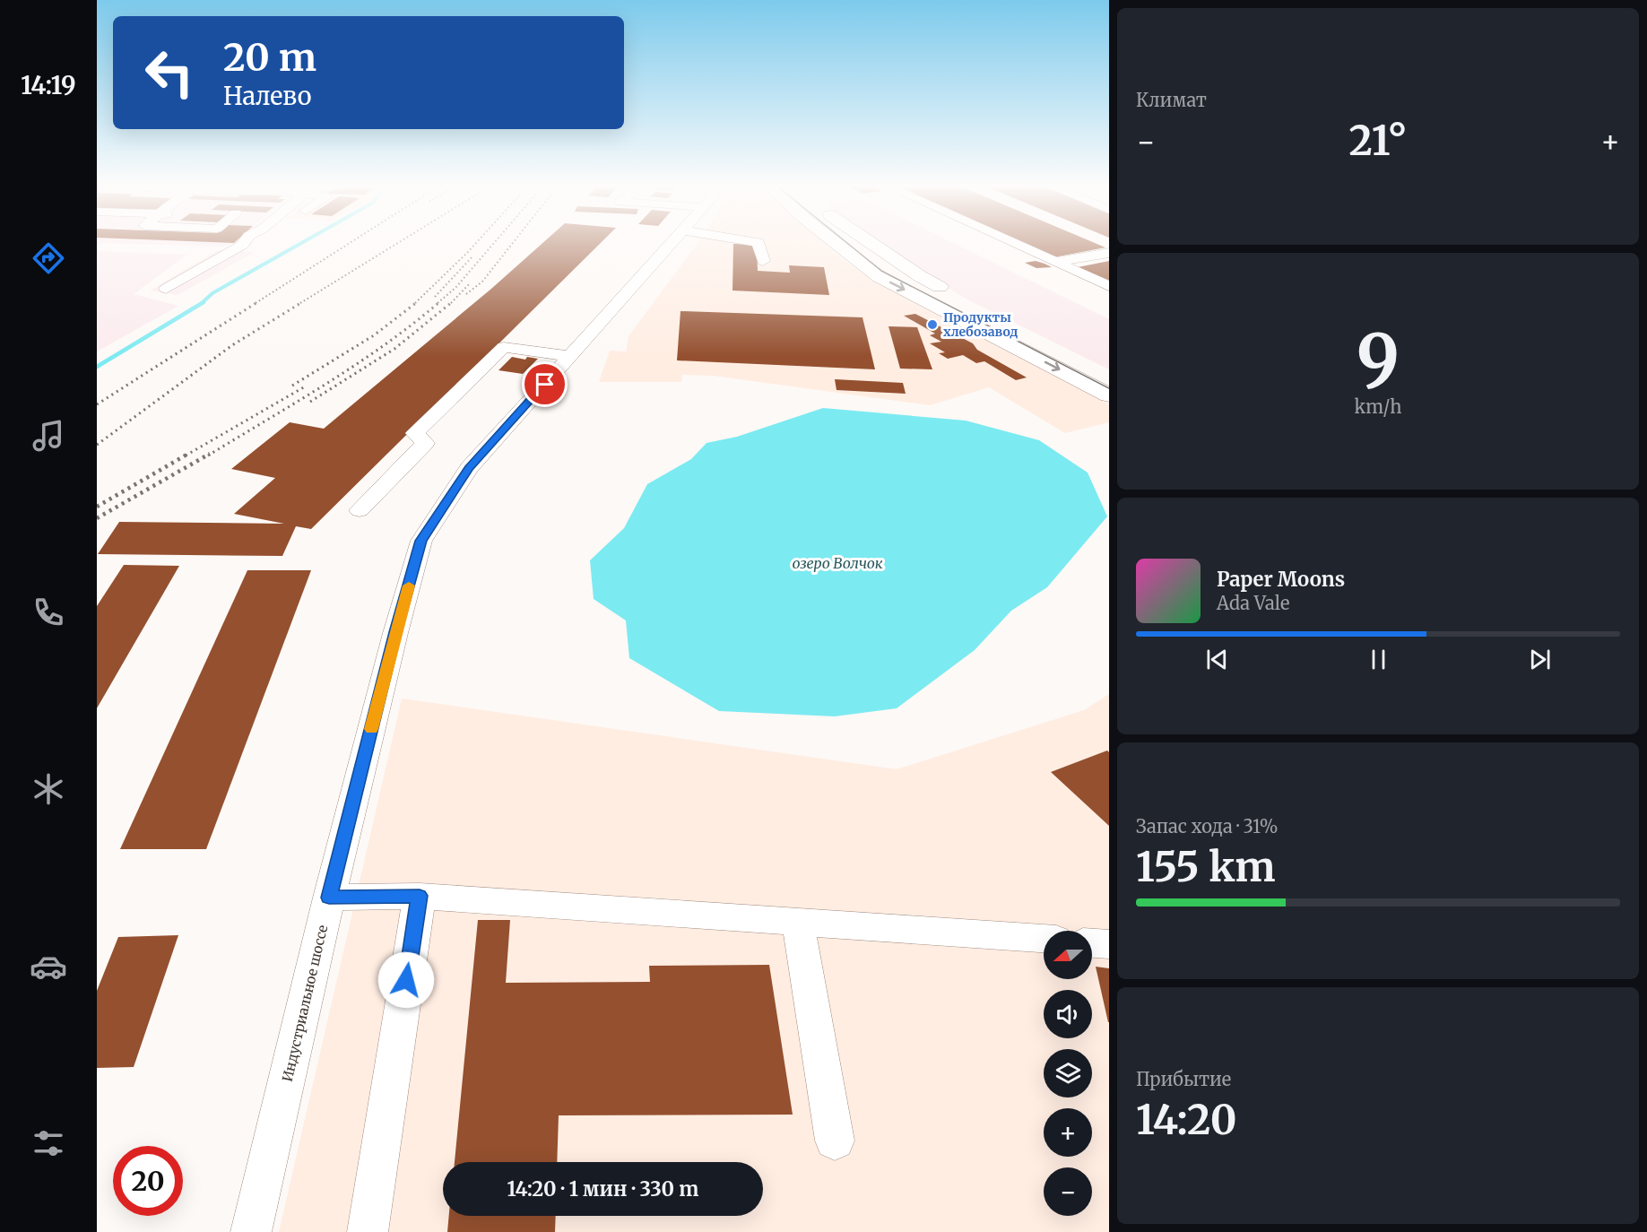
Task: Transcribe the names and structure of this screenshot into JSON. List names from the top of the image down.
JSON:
{
  "streets": {
    "street": ["Индустриальное шоссе"]
  },
  "water": ["озеро Волчок"],
  "places": ["Продукты хлебозавод"],
  "north": "left",
  "page": {
    "tabs": "14:19",
    "tile": [
      "Климат",
      ["9", "km/h"],
      ["Запас хода · 31%", "155 km"],
      ["Прибытие", "14:20"]
    ],
    "turn": ["20 m", "Налево"],
    "heat": ["−", "21°", "+"],
    "song": ["Paper Moons", "Ada Vale"],
    "map_buttons": ["+", "−"],
    "limit": "20",
    "trip": "14:20 · 1 мин · 330 m"
  }
}
